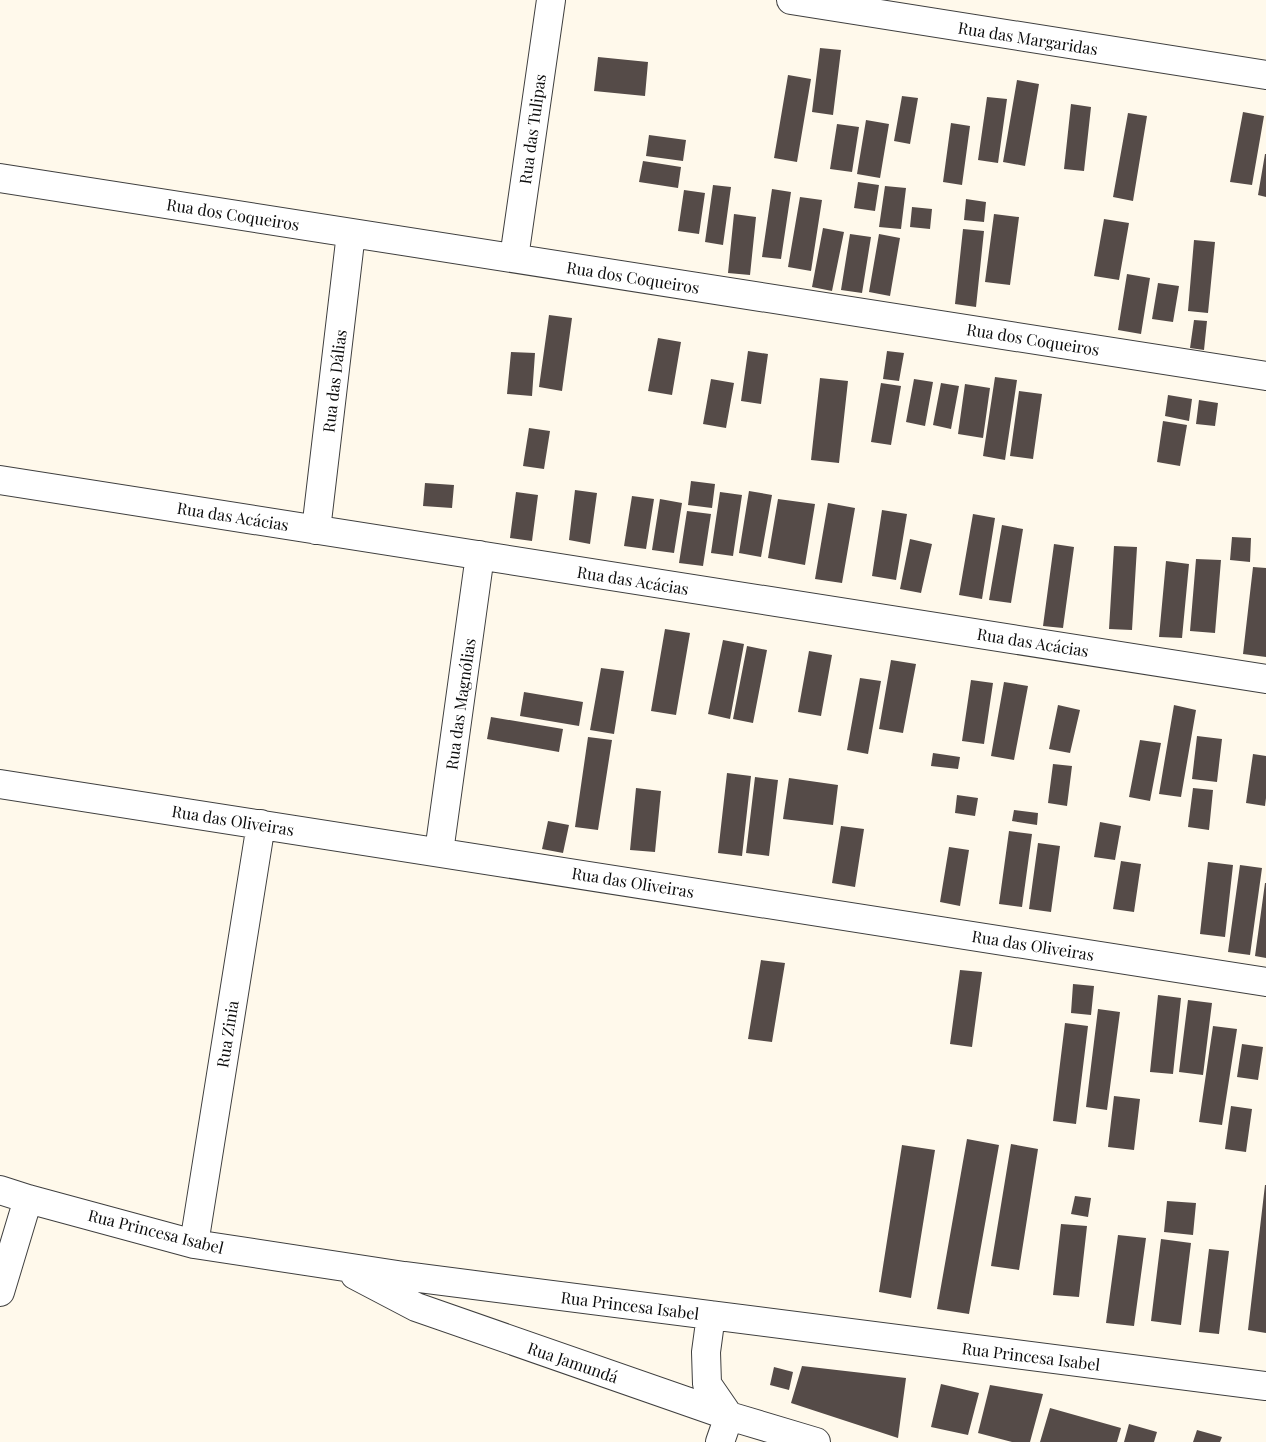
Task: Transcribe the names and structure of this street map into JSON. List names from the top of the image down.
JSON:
{
  "streets": {
    "street": [
      "Rua das Margaridas",
      "Rua das Tulipas",
      "Rua dos Coqueiros",
      "Rua das Dálias",
      "Rua das Acácias",
      "Rua das Magnólias",
      "Rua das Oliveiras",
      "Rua Zinia",
      "Rua Princesa Isabel",
      "Rua Jamundá"
    ]
  },
  "crossings": [
    ["Rua das Tulipas", "Rua dos Coqueiros"],
    ["Rua dos Coqueiros", "Rua das Dálias"],
    ["Rua das Dálias", "Rua das Acácias"],
    ["Rua das Acácias", "Rua das Magnólias"],
    ["Rua das Magnólias", "Rua das Oliveiras"],
    ["Rua das Oliveiras", "Rua Zinia"],
    ["Rua Zinia", "Rua Princesa Isabel"],
    ["Rua Princesa Isabel", "Rua Jamundá"]
  ]
}
